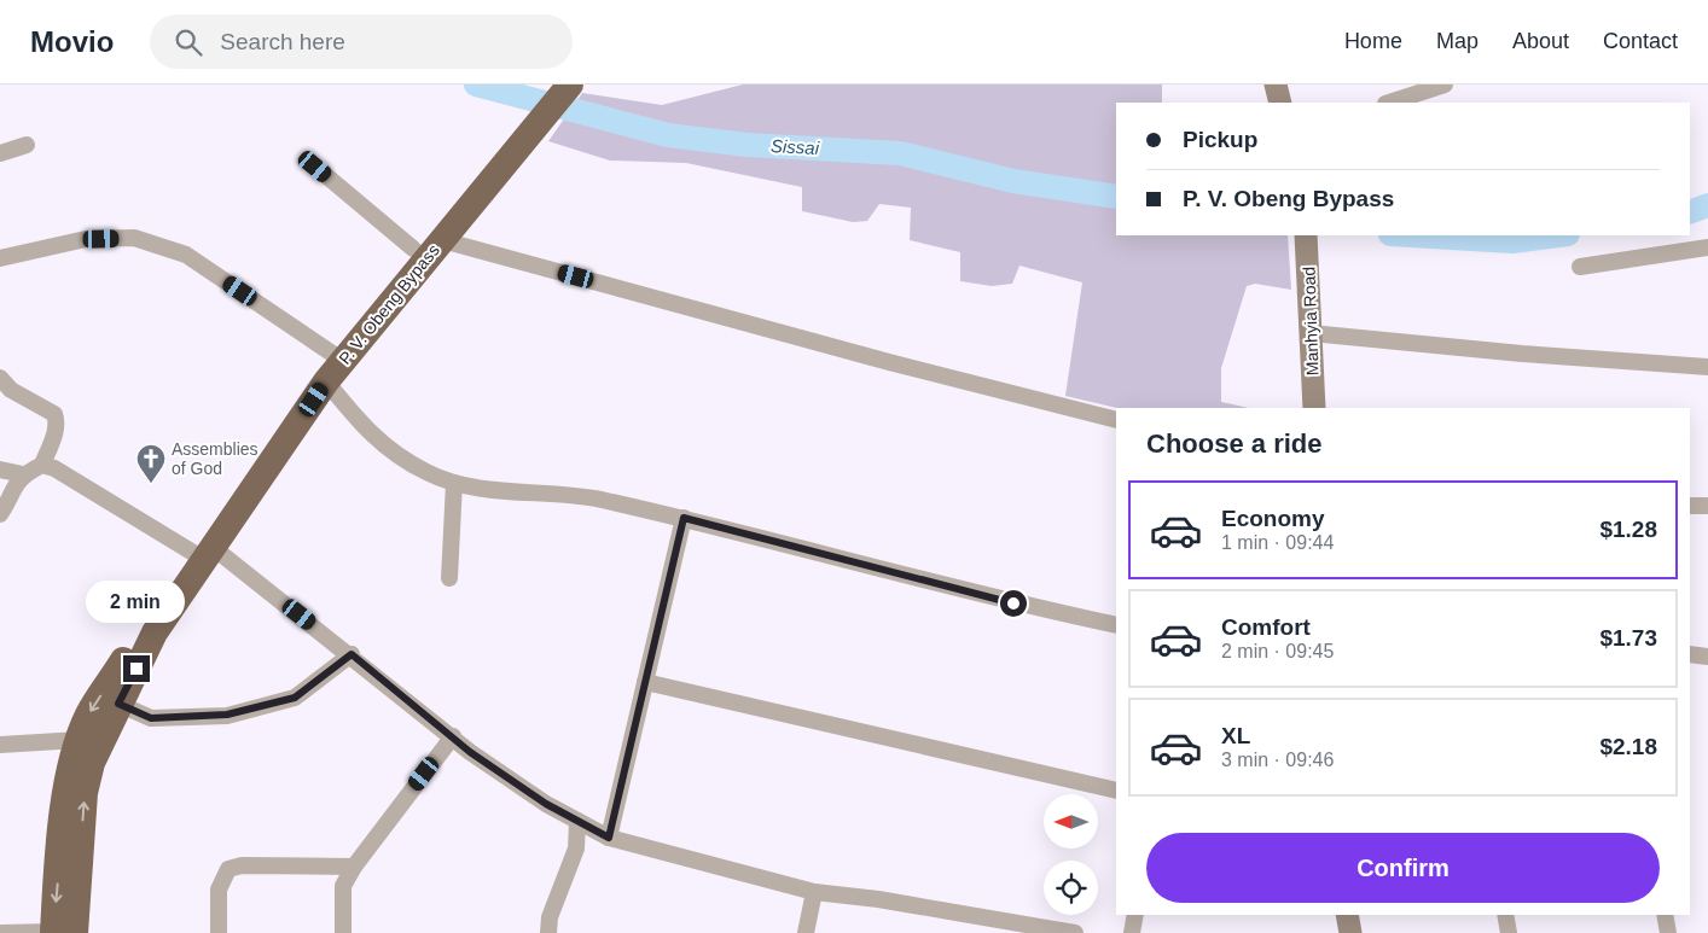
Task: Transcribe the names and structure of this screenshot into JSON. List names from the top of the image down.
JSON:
{
  "streets": {
    "highway": ["P. V. Obeng Bypass"],
    "main road": ["Manhyia Road"]
  },
  "water": ["Sissai"],
  "places": {
    "church": ["Assemblies of God"]
  },
  "north": "left",
  "page": {
    "header": "Movio",
    "search": "Search here",
    "nav": [
      "Home",
      "Map",
      "About",
      "Contact"
    ],
    "banner": ["Pickup", "P. V. Obeng Bypass"],
    "heading": "Choose a ride",
    "list": [
      {
        "name": "Economy",
        "note": "1 min · 09:44",
        "value": "$1.28"
      },
      {
        "name": "Comfort",
        "note": "2 min · 09:45",
        "value": "$1.73"
      },
      {
        "name": "XL",
        "note": "3 min · 09:46",
        "value": "$2.18"
      }
    ],
    "bubble": "2 min",
    "buttons": "Confirm"
  }
}
